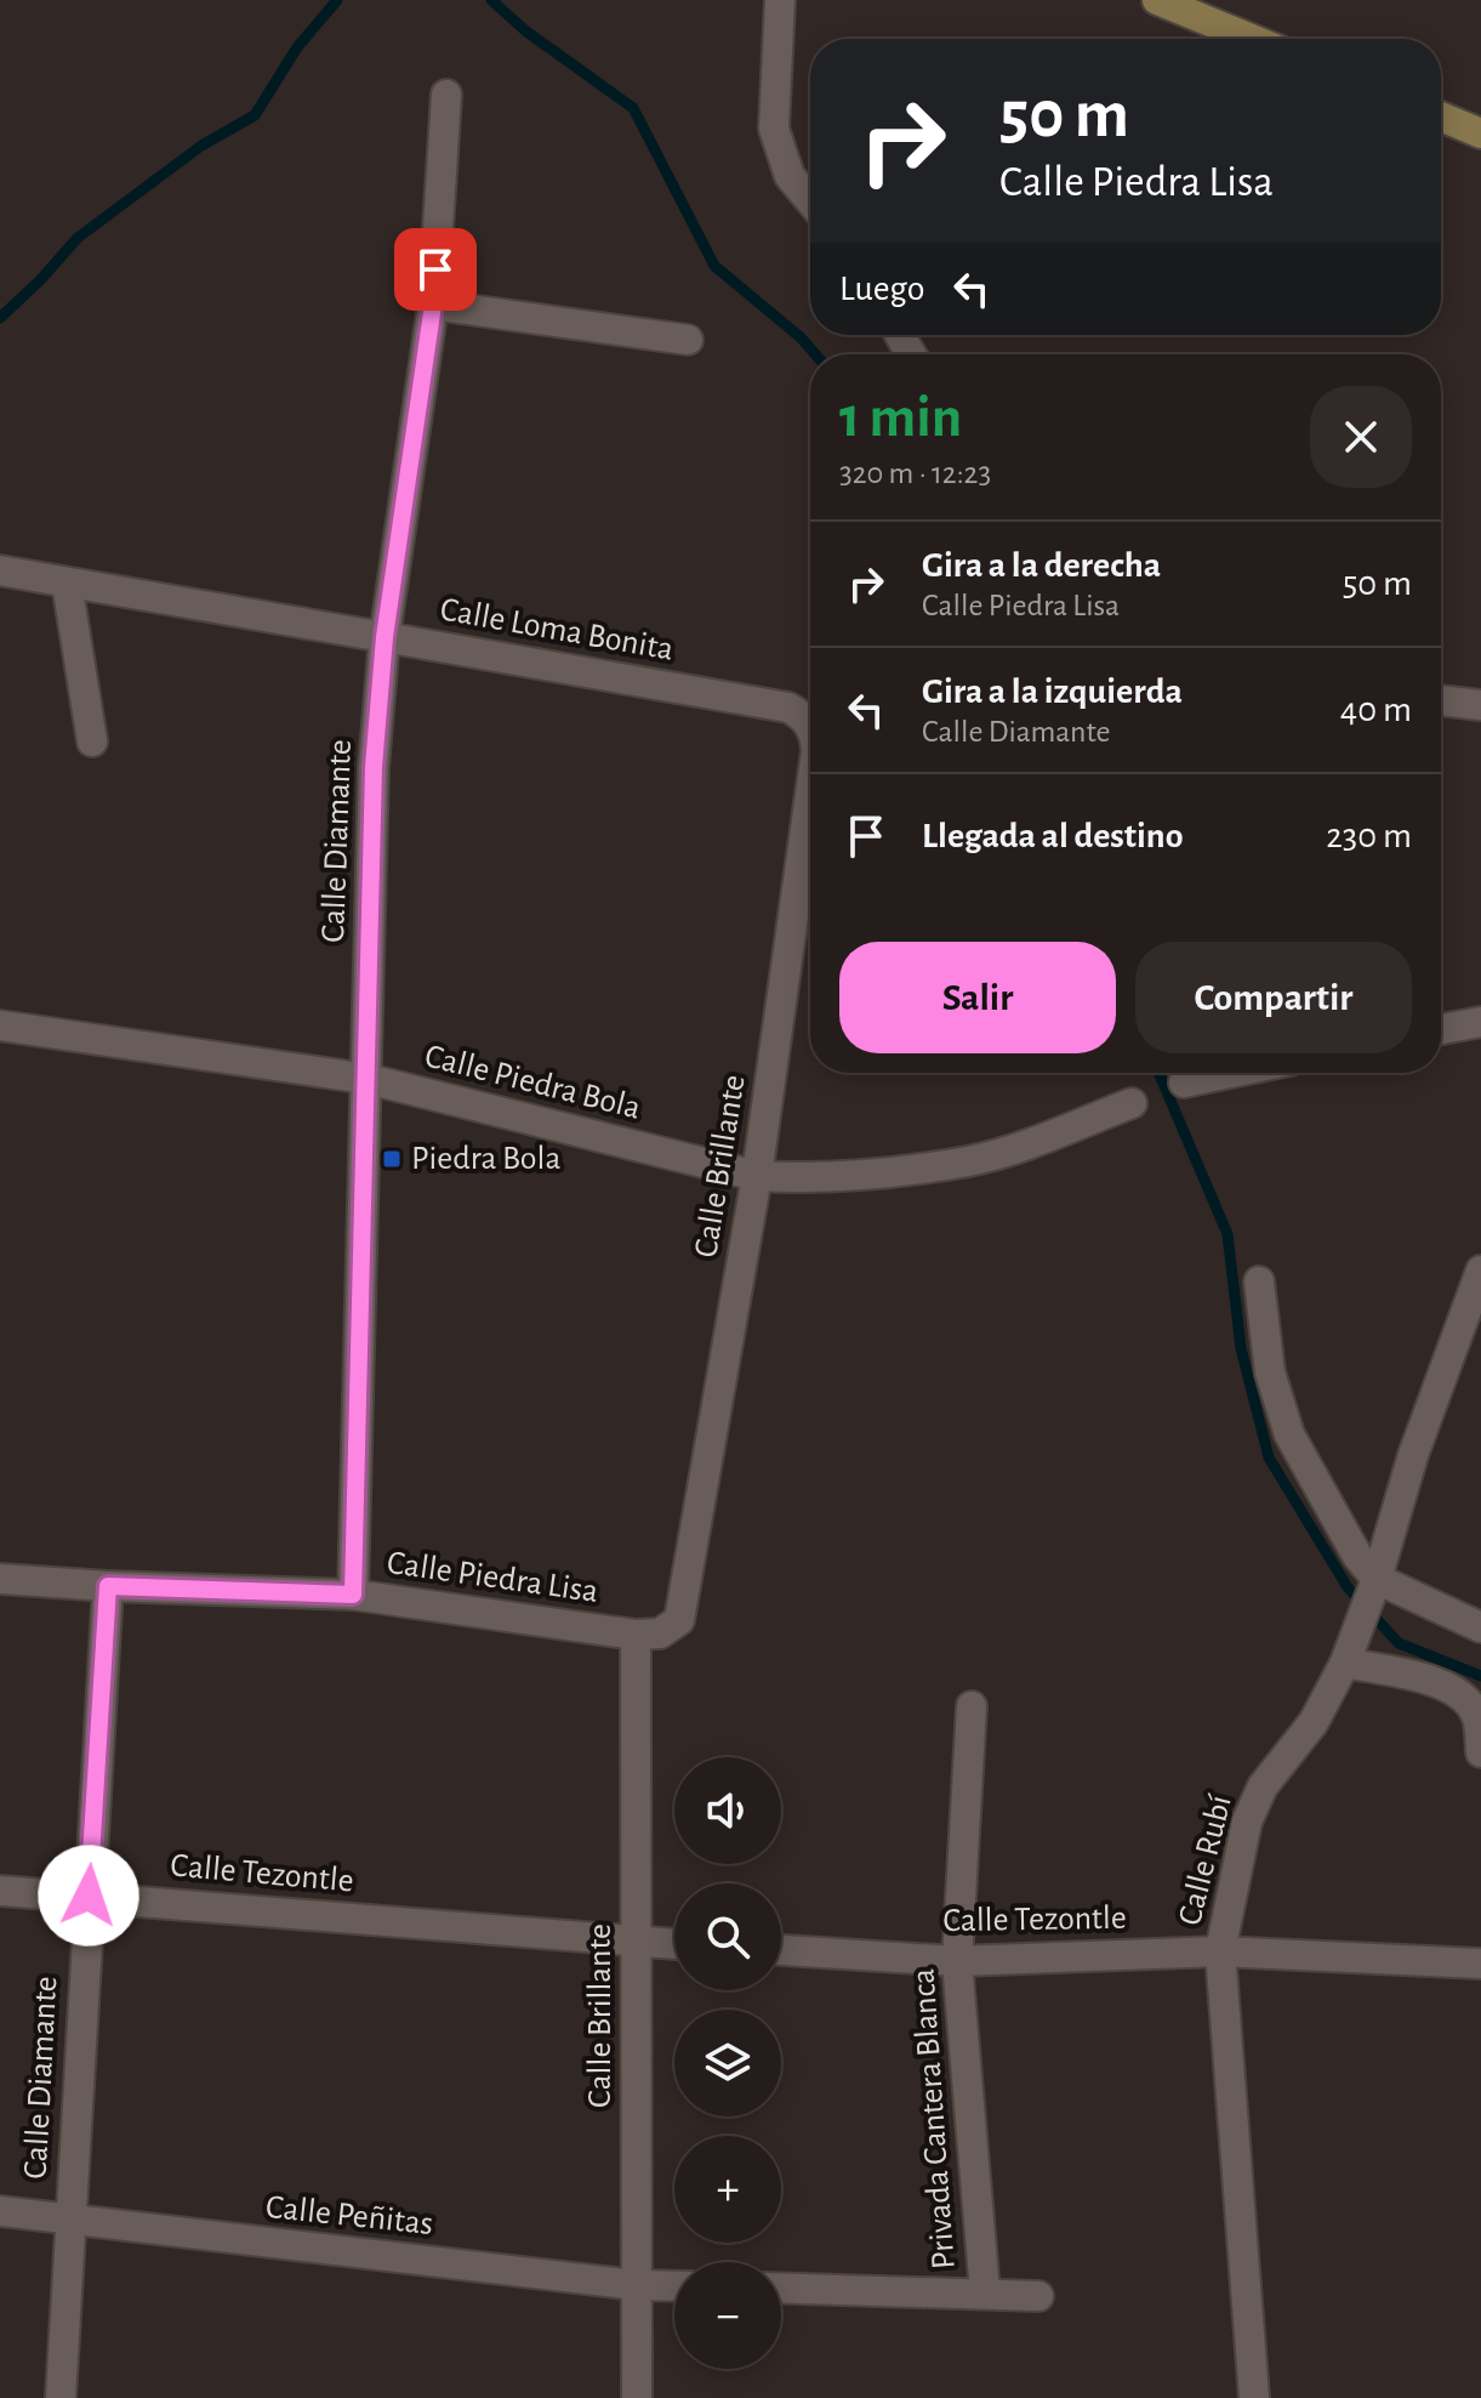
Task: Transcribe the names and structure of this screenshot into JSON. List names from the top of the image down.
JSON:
{
  "streets": {
    "street": [
      "Calle Loma Bonita",
      "Calle Diamante",
      "Calle Piedra Bola",
      "Calle Brillante",
      "Calle Piedra Lisa",
      "Calle Rubí",
      "Calle Tezontle",
      "Privada Cantera Blanca",
      "Calle Peñitas"
    ]
  },
  "crossings": [
    ["Calle Loma Bonita", "Calle Diamante"],
    ["Calle Diamante", "Calle Piedra Bola"],
    ["Calle Diamante", "Calle Piedra Lisa"],
    ["Calle Diamante", "Calle Tezontle"],
    ["Calle Diamante", "Calle Peñitas"],
    ["Calle Piedra Bola", "Calle Brillante"],
    ["Calle Brillante", "Calle Piedra Lisa"],
    ["Calle Brillante", "Calle Tezontle"],
    ["Calle Brillante", "Calle Peñitas"],
    ["Calle Rubí", "Calle Tezontle"],
    ["Calle Tezontle", "Privada Cantera Blanca"]
  ],
  "places": {
    "transit": ["Piedra Bola"]
  },
  "page": {
    "turn": ["50 m", "Calle Piedra Lisa"],
    "then": "Luego",
    "heading": ["1 min", "320 m · 12:23"],
    "list": [
      {
        "name": "Gira a la derecha",
        "note": "Calle Piedra Lisa",
        "value": "50 m"
      },
      {
        "name": "Gira a la izquierda",
        "note": "Calle Diamante",
        "value": "40 m"
      },
      {
        "name": "Llegada al destino",
        "value": "230 m"
      }
    ],
    "buttons": ["Salir", "Compartir"],
    "map_buttons": ["+", "−"]
  }
}
